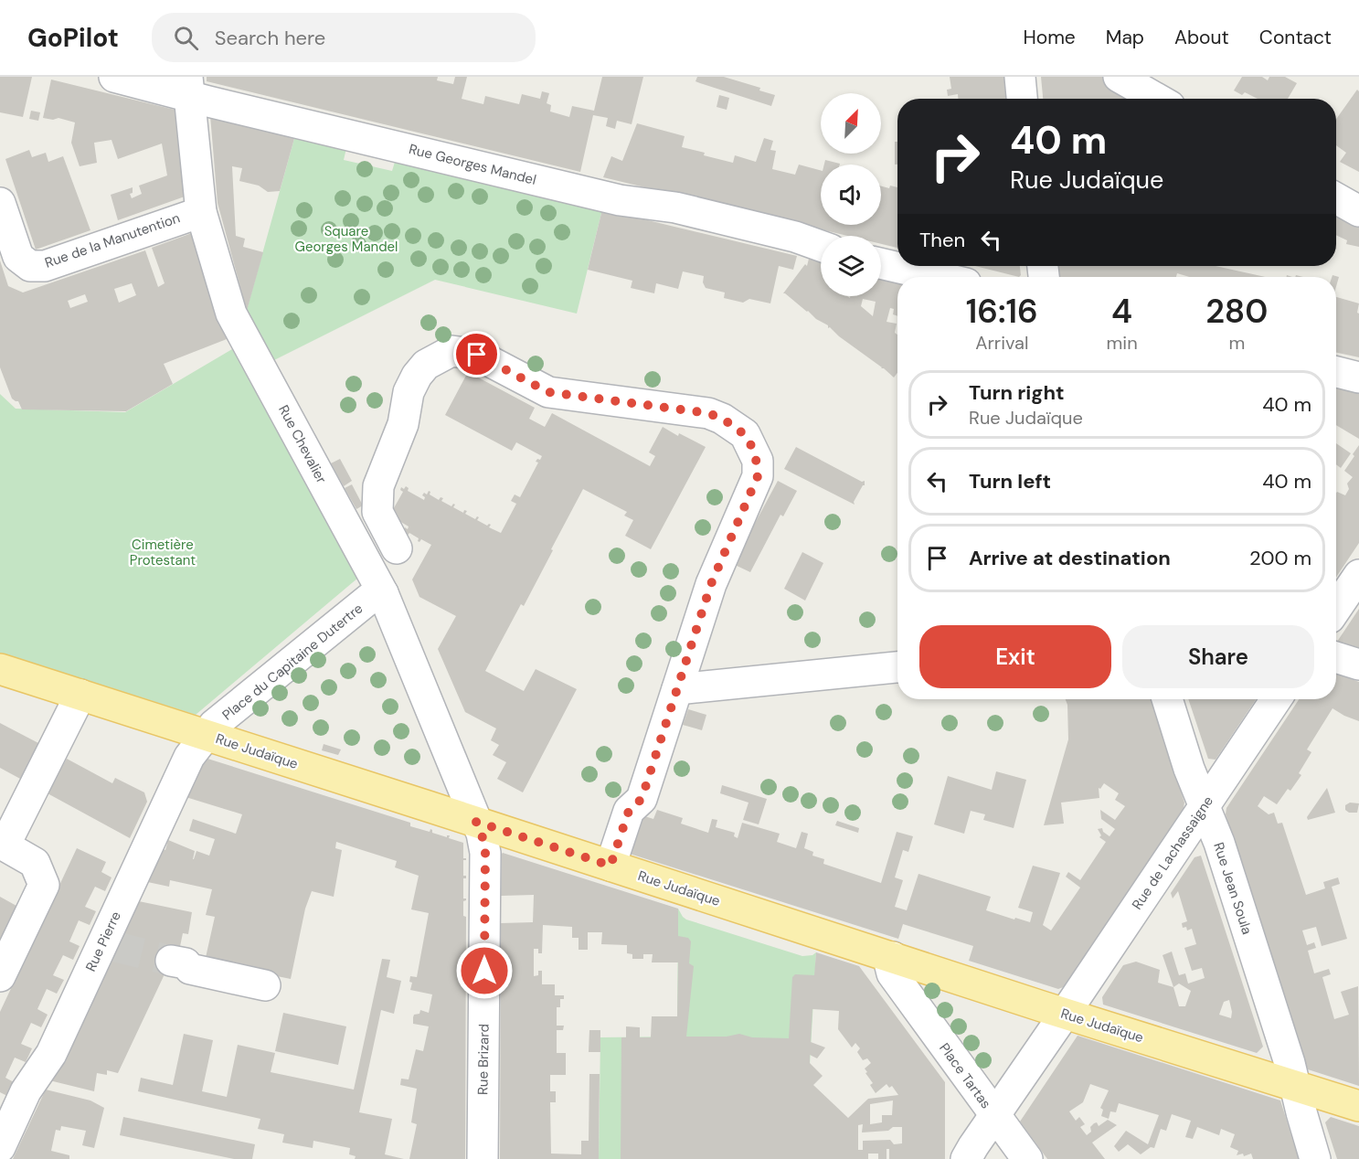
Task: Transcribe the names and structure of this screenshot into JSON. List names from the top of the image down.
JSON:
{
  "streets": {
    "main road": ["Rue Judaïque"],
    "street": [
      "Rue Georges Mandel",
      "Rue de la Manutention",
      "Rue Chevalier",
      "Place du Capitaine Dutertre",
      "Rue de Lachassaigne",
      "Rue Jean Soula",
      "Rue Pierre",
      "Rue Brizard",
      "Place Tartas"
    ]
  },
  "crossings": [
    ["Rue Georges Mandel", "Rue Chevalier"],
    ["Rue de la Manutention", "Rue Chevalier"],
    ["Rue Chevalier", "Place du Capitaine Dutertre"],
    ["Rue Chevalier", "Rue Judaïque"],
    ["Rue Chevalier", "Rue Brizard"],
    ["Place du Capitaine Dutertre", "Rue Judaïque"],
    ["Place du Capitaine Dutertre", "Rue Pierre"],
    ["Rue Judaïque", "Rue de Lachassaigne"],
    ["Rue Judaïque", "Rue Jean Soula"],
    ["Rue Judaïque", "Rue Pierre"],
    ["Rue Judaïque", "Rue Brizard"],
    ["Rue Judaïque", "Place Tartas"],
    ["Rue de Lachassaigne", "Rue Jean Soula"],
    ["Rue de Lachassaigne", "Place Tartas"]
  ],
  "parks": ["Square Georges Mandel", "Cimetière Protestant"],
  "north": "top right",
  "page": {
    "header": "GoPilot",
    "search": "Search here",
    "nav": [
      "Home",
      "Map",
      "About",
      "Contact"
    ],
    "turn": ["40 m", "Rue Judaïque"],
    "then": "Then",
    "eta": [
      "16:16",
      "Arrival",
      "4",
      "min",
      "280",
      "m"
    ],
    "list": [
      {
        "name": "Turn right",
        "note": "Rue Judaïque",
        "value": "40 m"
      },
      {
        "name": "Turn left",
        "value": "40 m"
      },
      {
        "name": "Arrive at destination",
        "value": "200 m"
      }
    ],
    "buttons": ["Exit", "Share"]
  }
}
